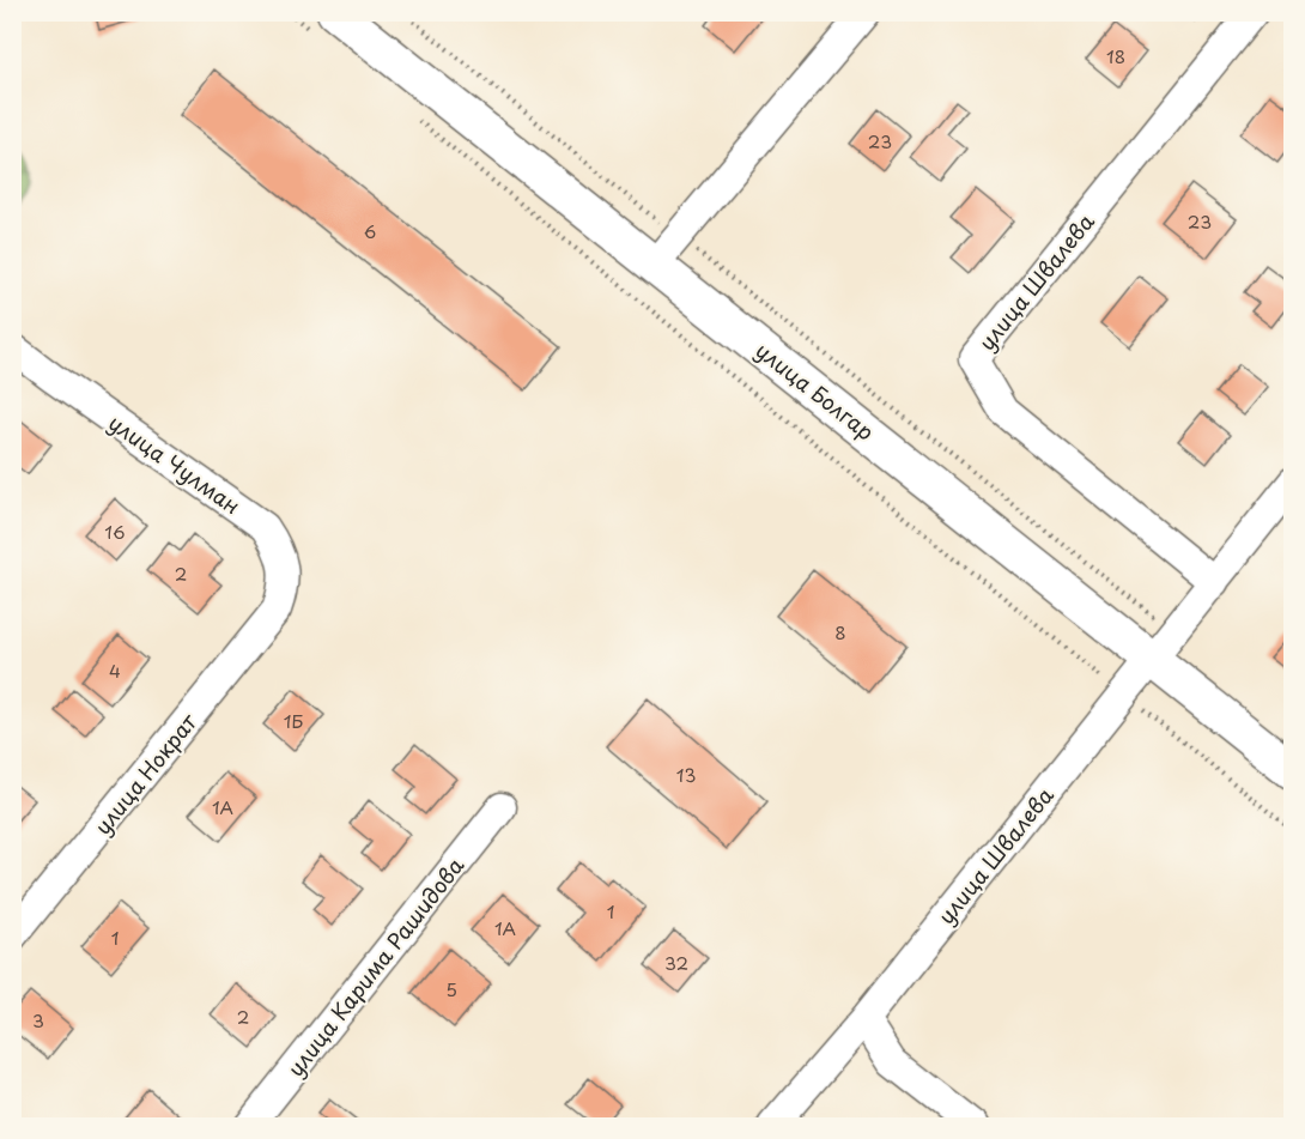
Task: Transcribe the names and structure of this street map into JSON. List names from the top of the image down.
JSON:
{
  "streets": {
    "street": [
      "улица Швалева",
      "улица Болгар",
      "улица Чулман",
      "улица Нократ",
      "улица Карима Рашидова"
    ]
  },
  "crossings": [
    ["улица Швалева", "улица Болгар"],
    ["улица Чулман", "улица Нократ"]
  ],
  "house_numbers": [
    "18",
    "23",
    "23",
    "6",
    "16",
    "2",
    "8",
    "4",
    "1Б",
    "13",
    "1А",
    "1",
    "1А",
    "1",
    "32",
    "5",
    "2",
    "3"
  ]
}
